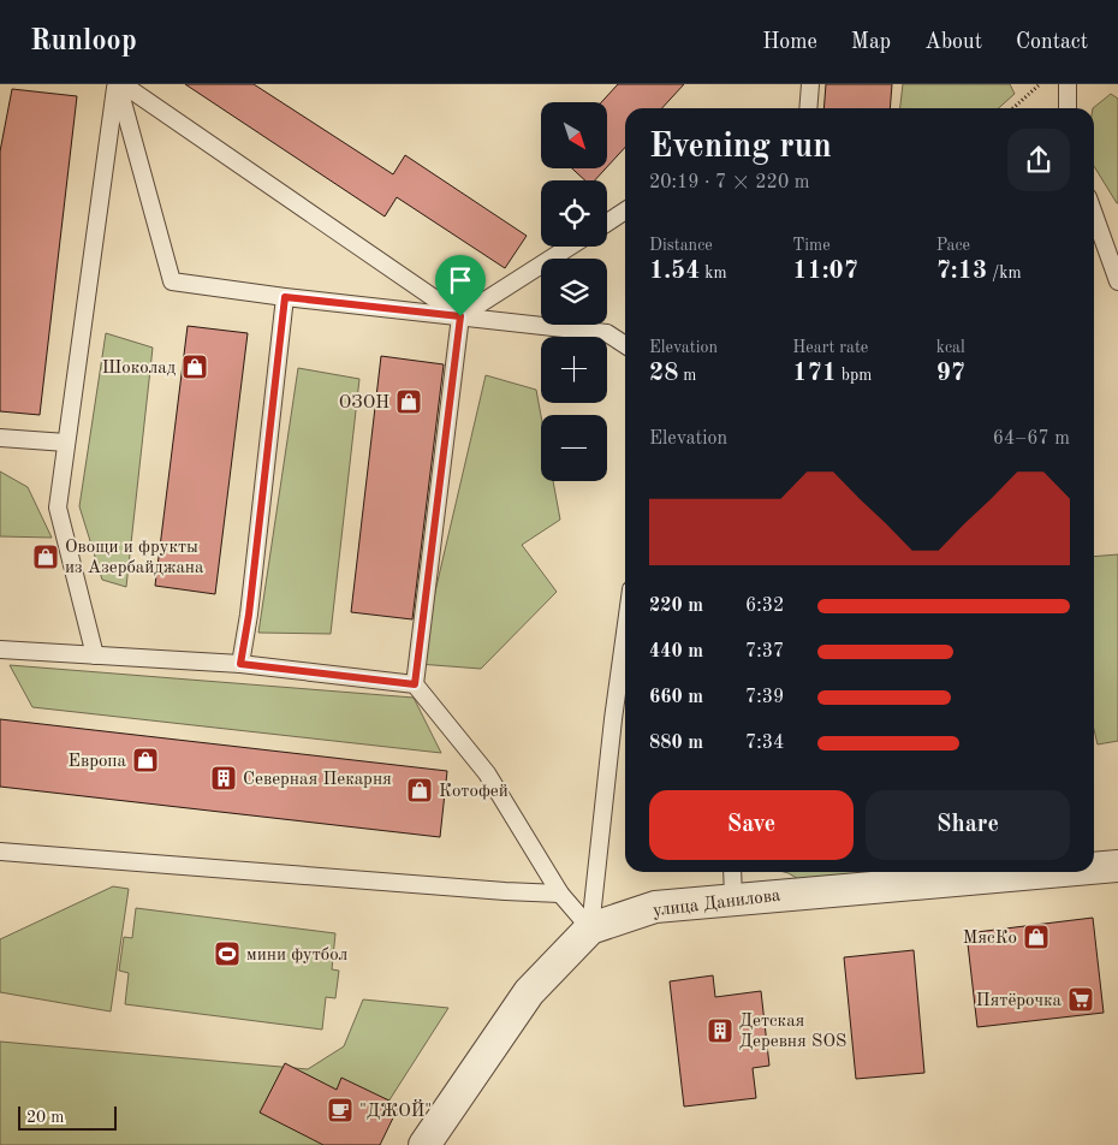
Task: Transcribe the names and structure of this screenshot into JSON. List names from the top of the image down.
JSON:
{
  "streets": {
    "street": ["улица Данилова"]
  },
  "places": {
    "shop": [
      "Шоколад",
      "ОЗОН",
      "Овощи и фрукты из Азербайджана",
      "Европа",
      "Котофей",
      "МясКо"
    ],
    "building": ["Северная Пекарня", "Детская Деревня SOS"],
    "sports": ["мини футбол"],
    "supermarket": ["Пятёрочка"],
    "cafe": ["\"ДЖОЙ\""]
  },
  "scale_bar": "20 m",
  "north": "bottom right",
  "page": {
    "header": "Runloop",
    "nav": [
      "Home",
      "Map",
      "About",
      "Contact"
    ],
    "map_buttons": ["+", "−"],
    "heading": ["Evening run", "20:19 · 7 × 220 m"],
    "stats": [
      ["Distance", "1.54 km"],
      ["Time", "11:07"],
      ["Pace", "7:13 /km"],
      ["Elevation", "28 m"],
      ["Heart rate", "171 bpm"],
      ["kcal", "97"]
    ],
    "chart": ["Elevation", "64–67 m"],
    "list": [
      {
        "name": "220 m",
        "note": "6:32"
      },
      {
        "name": "440 m",
        "note": "7:37"
      },
      {
        "name": "660 m",
        "note": "7:39"
      },
      {
        "name": "880 m",
        "note": "7:34"
      }
    ],
    "buttons": ["Save", "Share"],
    "scale": "20 m"
  }
}
